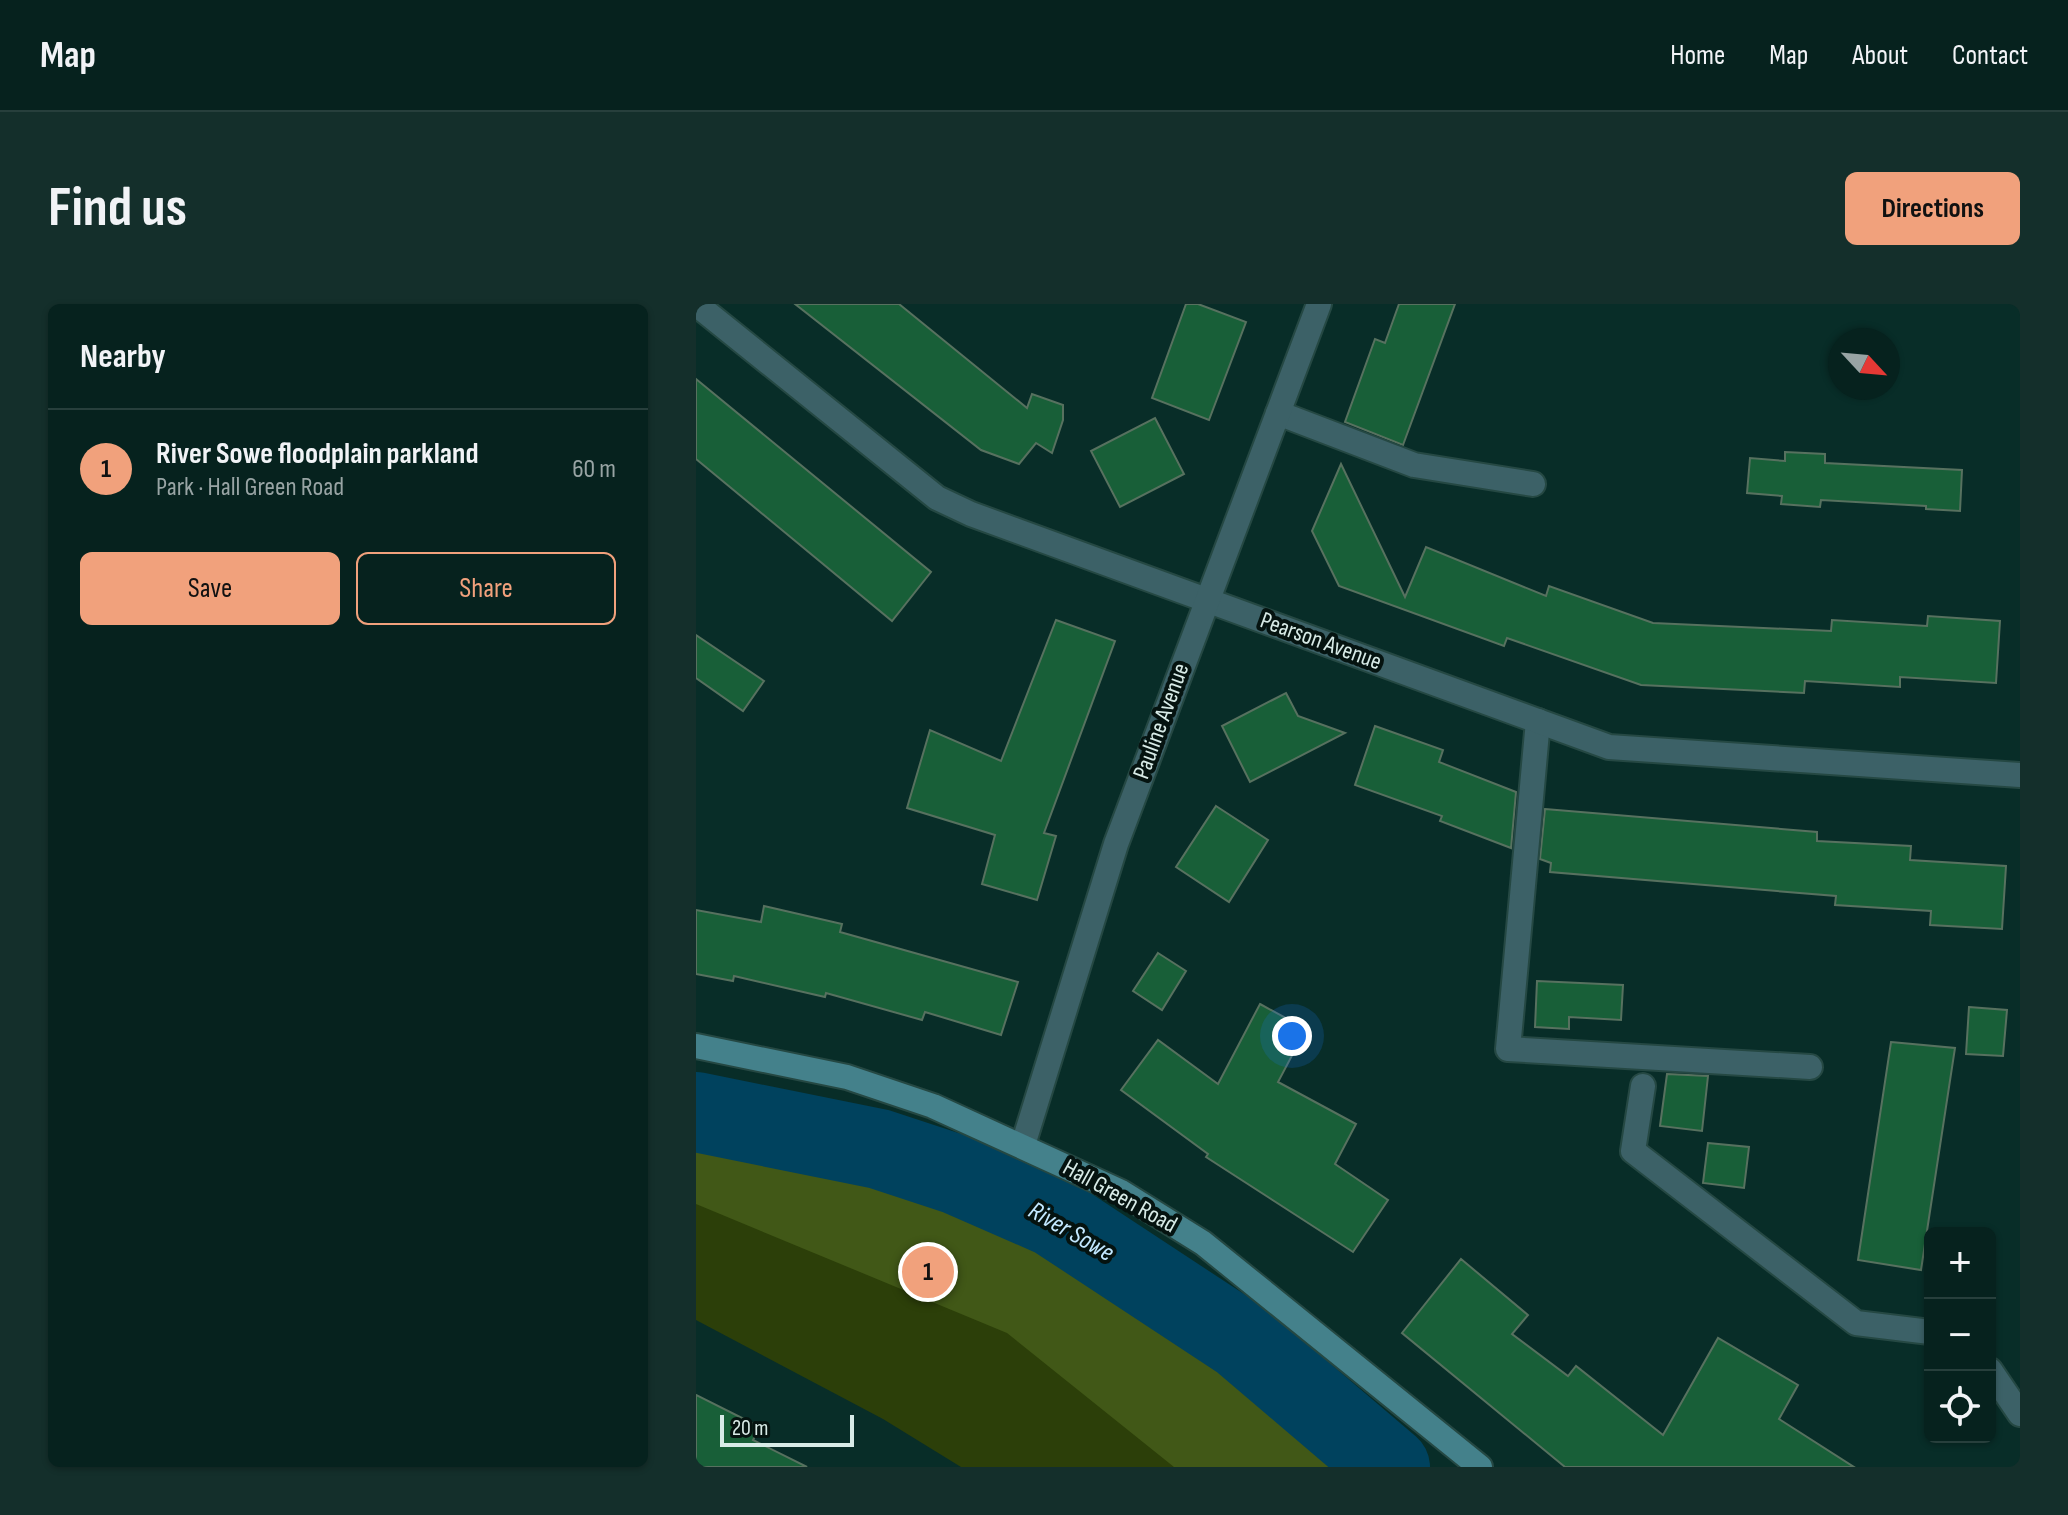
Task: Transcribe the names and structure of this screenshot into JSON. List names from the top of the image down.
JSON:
{
  "streets": {
    "main road": ["Hall Green Road"],
    "street": ["Pearson Avenue", "Pauline Avenue"]
  },
  "crossings": [
    ["Pearson Avenue", "Pauline Avenue"],
    ["Pauline Avenue", "Hall Green Road"]
  ],
  "water": ["River Sowe"],
  "scale_bar": "20 m",
  "north": "bottom right",
  "page": {
    "header": "Map",
    "nav": [
      "Home",
      "Map",
      "About",
      "Contact"
    ],
    "buttons": [
      "Directions",
      ["Save", "Share"]
    ],
    "title": "Find us",
    "heading": "Nearby",
    "list": [
      {
        "mark": "1",
        "name": "River Sowe floodplain parkland",
        "note": "Park · Hall Green Road",
        "value": "60 m"
      }
    ],
    "map_buttons": ["+", "−"],
    "pins": "1",
    "scale": "20 m"
  }
}
